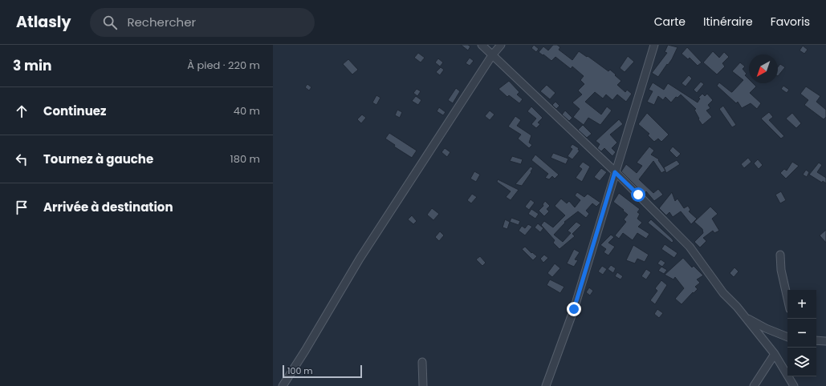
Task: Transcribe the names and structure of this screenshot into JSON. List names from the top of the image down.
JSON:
{
  "scale_bar": "100 m",
  "north": "bottom left",
  "page": {
    "header": "Atlasly",
    "search": "Rechercher",
    "nav": ["Carte", "Itinéraire", "Favoris"],
    "heading": ["3 min", "À pied · 220 m"],
    "list": [
      ["Continuez", "40 m"],
      ["Tournez à gauche", "180 m"],
      "Arrivée à destination"
    ],
    "map_buttons": ["+", "−"],
    "scale": "100 m"
  }
}
